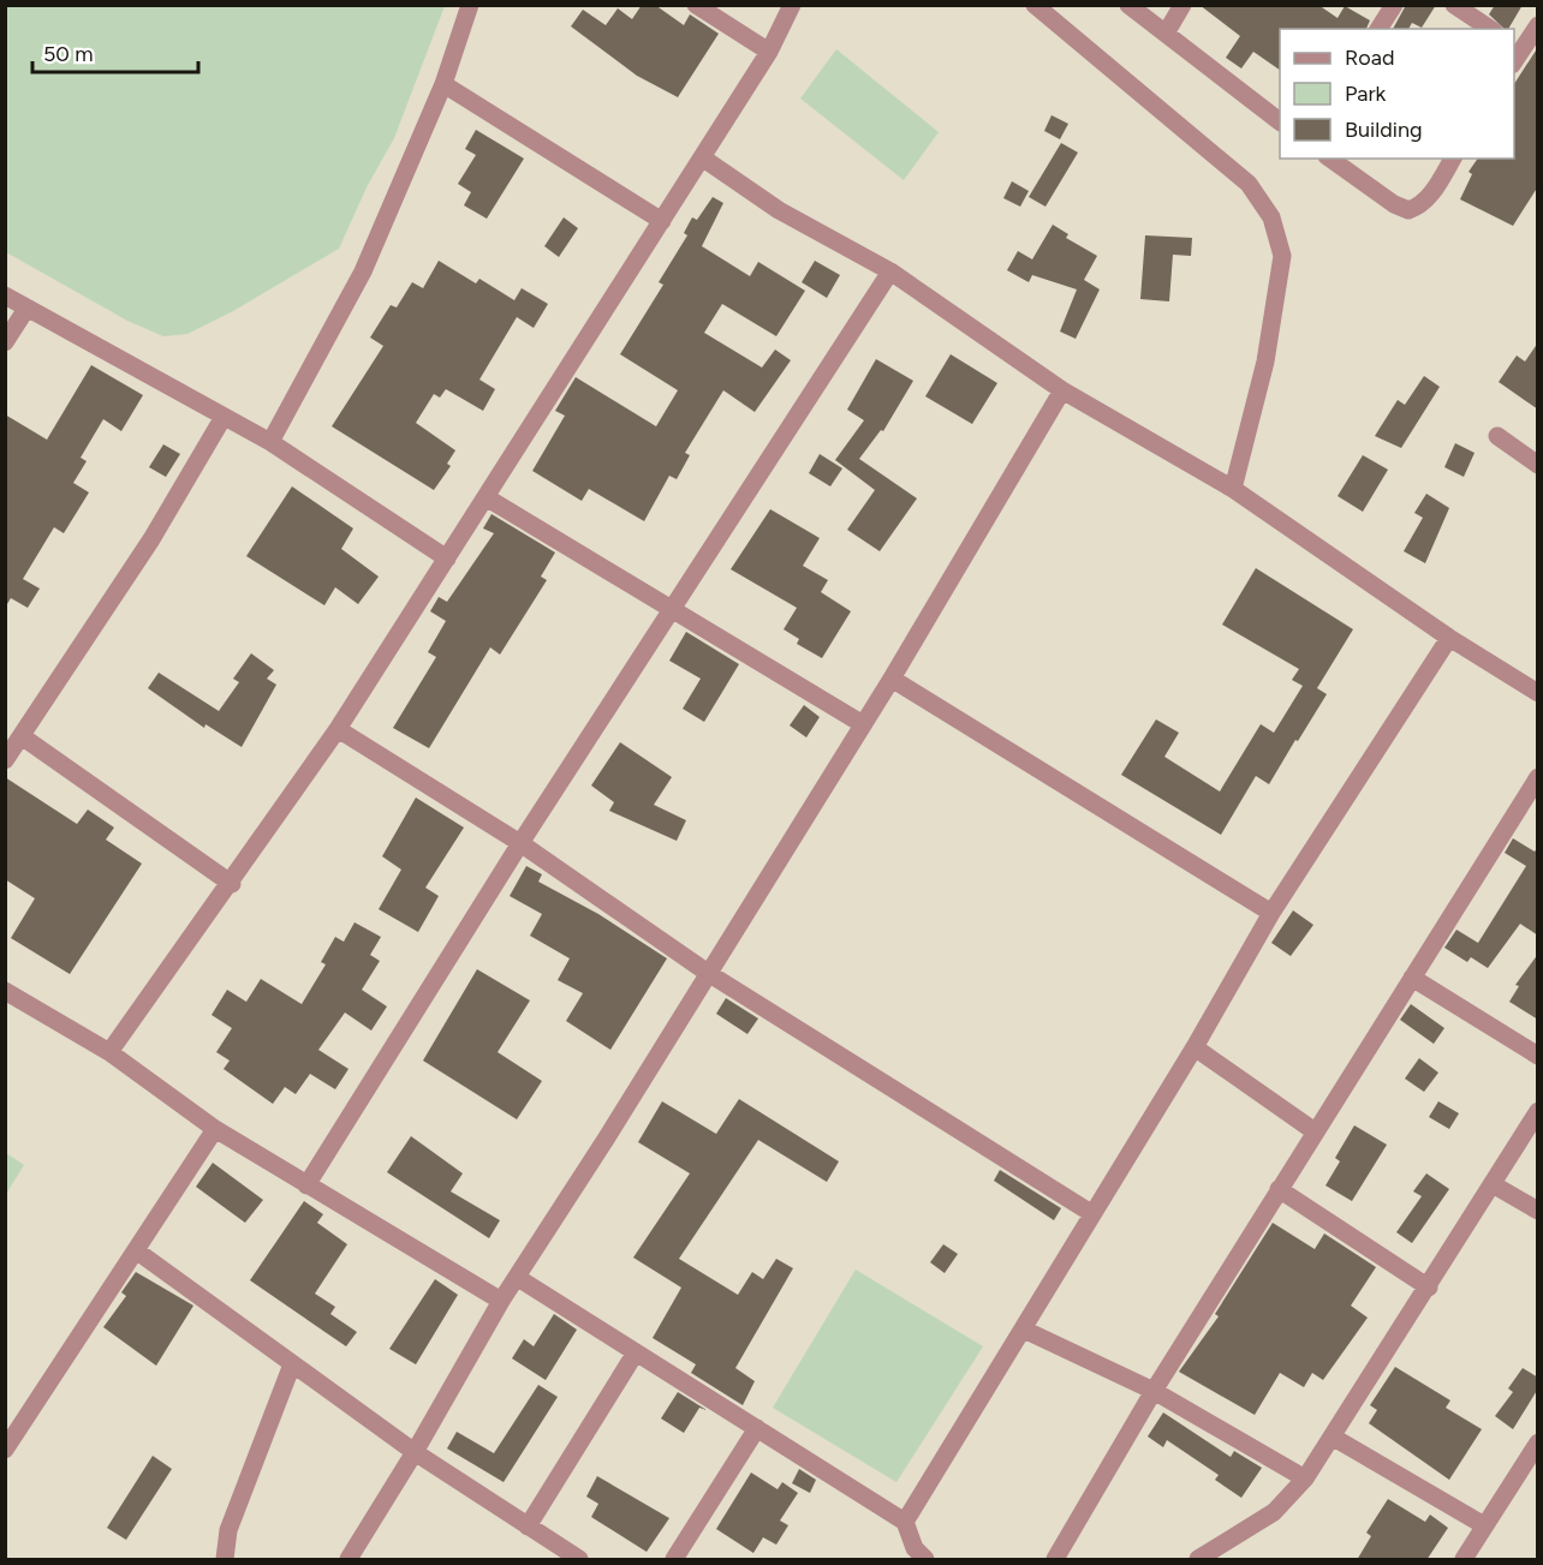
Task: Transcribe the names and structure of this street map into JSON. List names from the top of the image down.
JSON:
{
  "legend": ["Road", "Park", "Building"],
  "scale_bar": "50 m"
}
